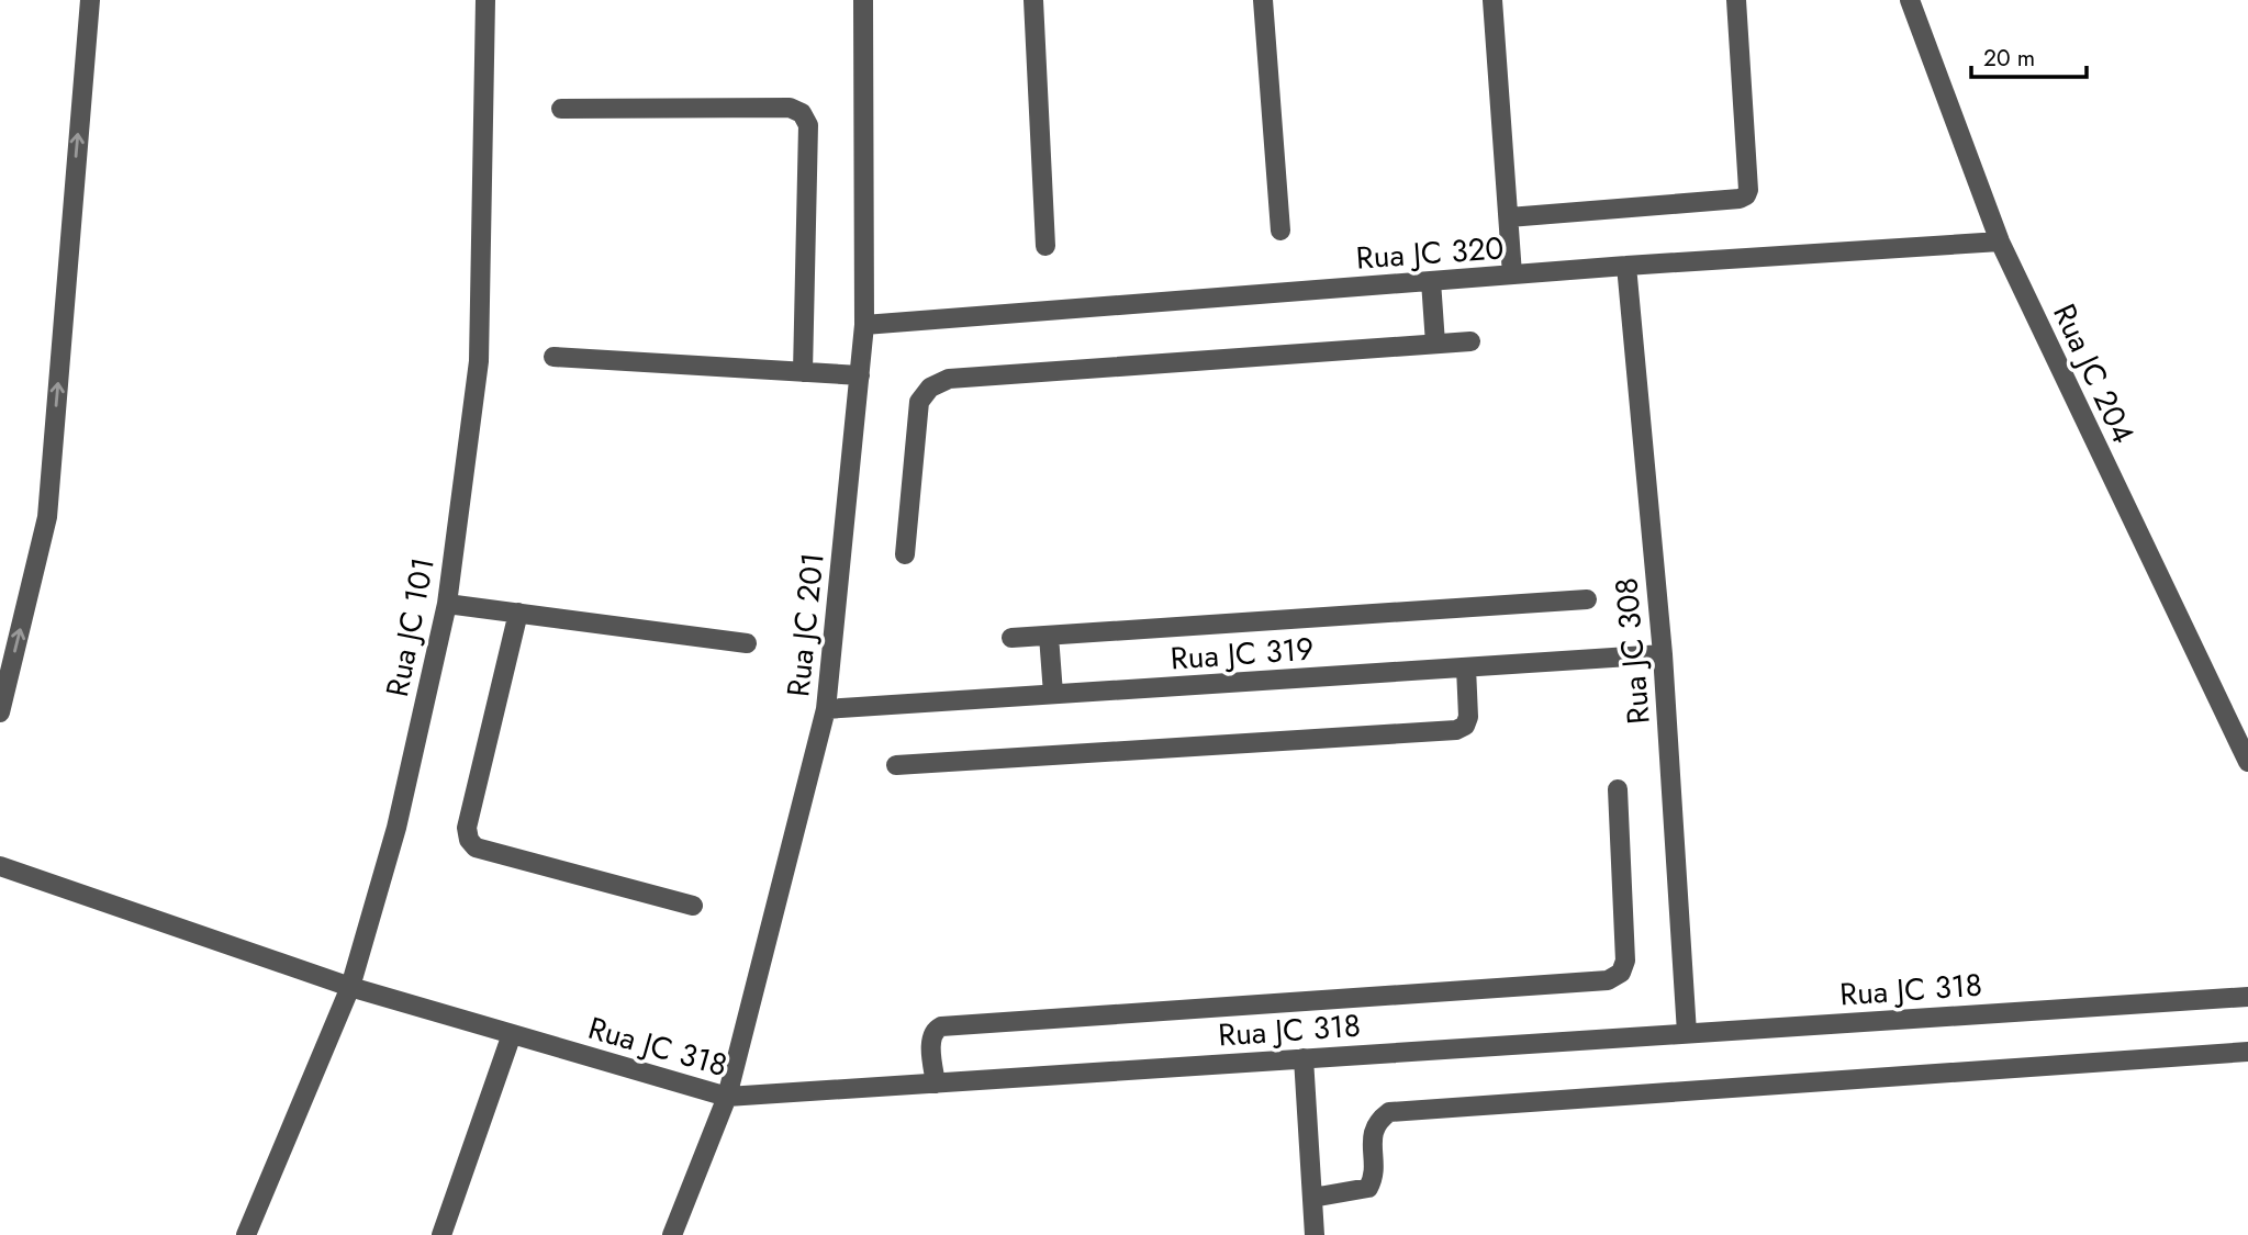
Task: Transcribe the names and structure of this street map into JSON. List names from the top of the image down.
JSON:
{
  "streets": {
    "street": [
      "Rua JC 320",
      "Rua JC 204",
      "Rua JC 201",
      "Rua JC 101",
      "Rua JC 308",
      "Rua JC 319",
      "Rua JC 318"
    ]
  },
  "crossings": [
    ["Rua JC 320", "Rua JC 204"],
    ["Rua JC 320", "Rua JC 201"],
    ["Rua JC 320", "Rua JC 308"],
    ["Rua JC 201", "Rua JC 319"],
    ["Rua JC 201", "Rua JC 318"],
    ["Rua JC 101", "Rua JC 318"],
    ["Rua JC 308", "Rua JC 319"],
    ["Rua JC 308", "Rua JC 318"]
  ],
  "scale_bar": "20 m"
}
